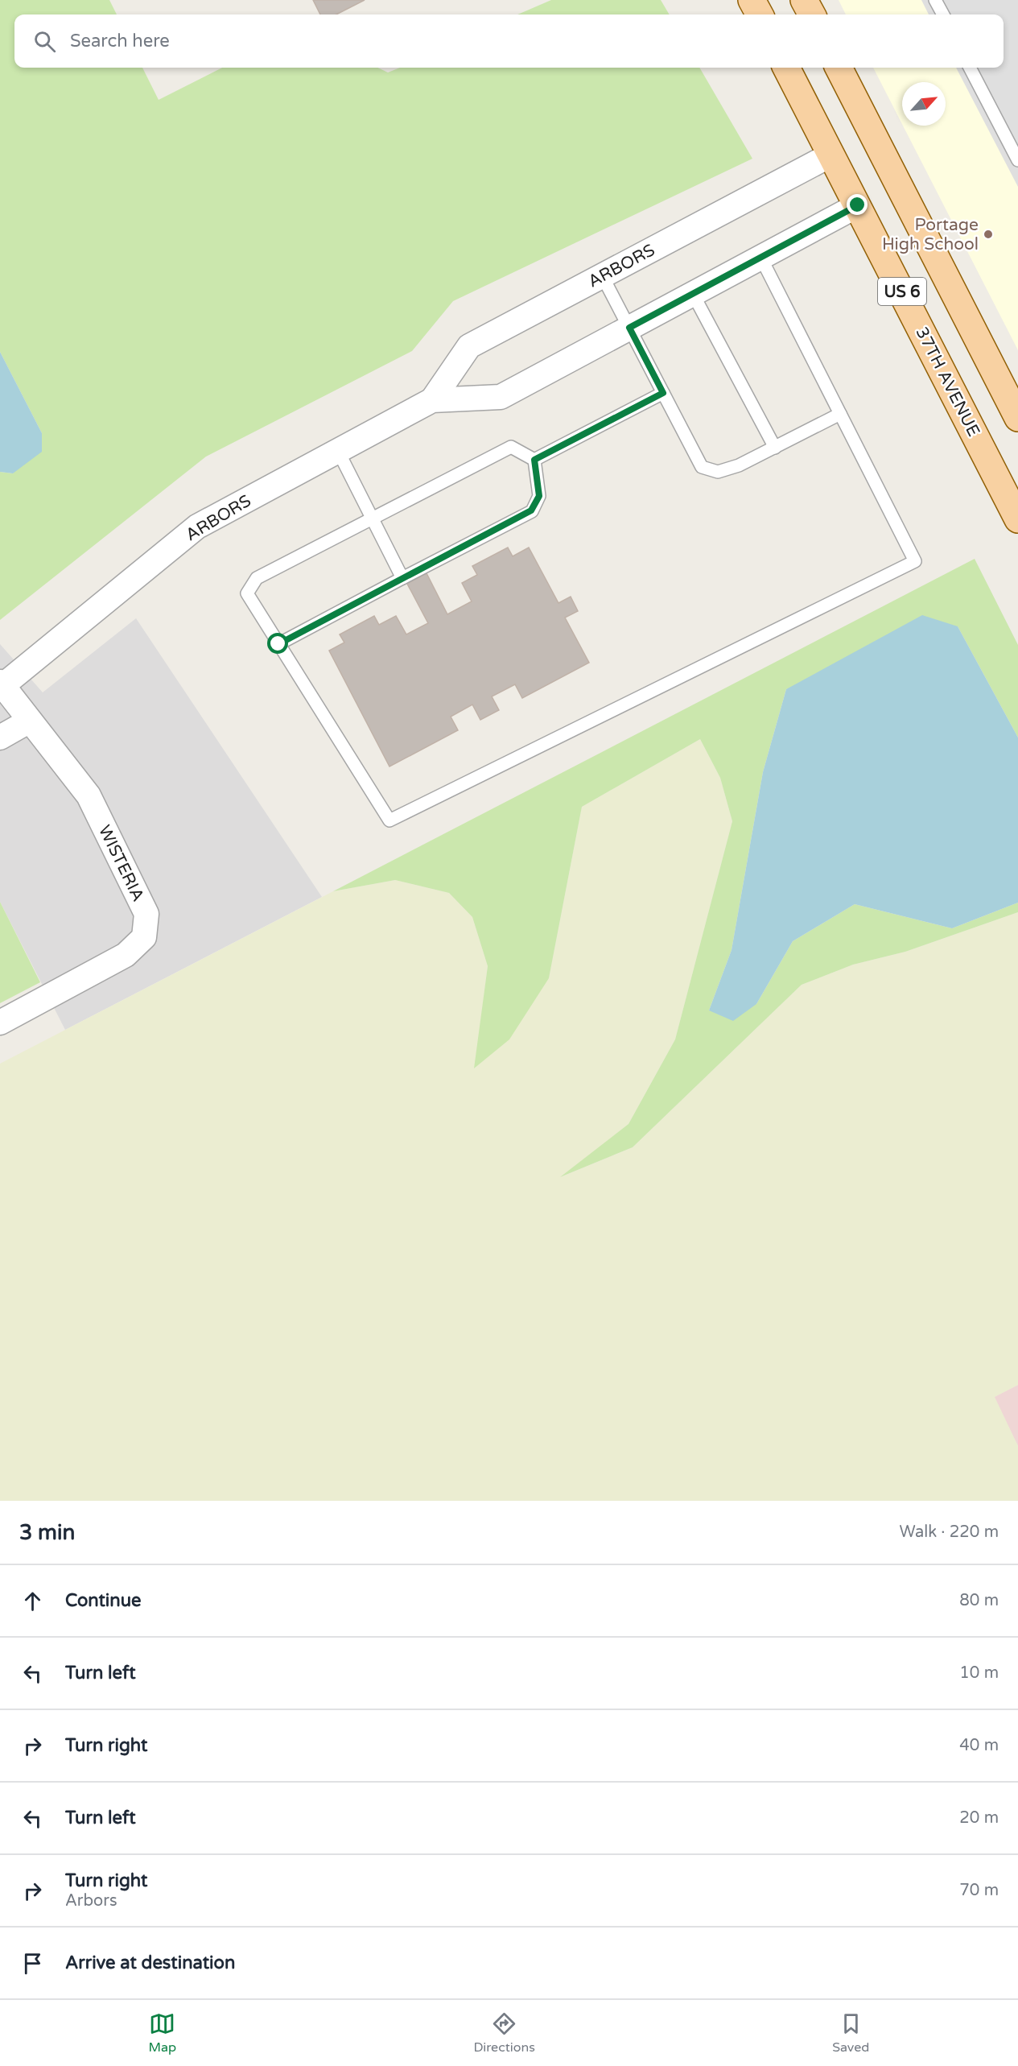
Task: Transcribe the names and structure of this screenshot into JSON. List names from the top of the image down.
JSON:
{
  "streets": {
    "main road": ["US 6", "37TH AVENUE"],
    "street": ["ARBORS", "WISTERIA"]
  },
  "crossings": [
    ["ARBORS", "37TH AVENUE"],
    ["ARBORS", "WISTERIA"]
  ],
  "places": ["Portage High School"],
  "north": "top right",
  "page": {
    "search": "Search here",
    "heading": ["3 min", "Walk · 220 m"],
    "list": [
      ["Continue", "80 m"],
      ["Turn left", "10 m"],
      ["Turn right", "40 m"],
      ["Turn left", "20 m"],
      ["Turn right", "Arbors", "70 m"],
      "Arrive at destination"
    ],
    "nav": ["Map", "Directions", "Saved"]
  }
}
